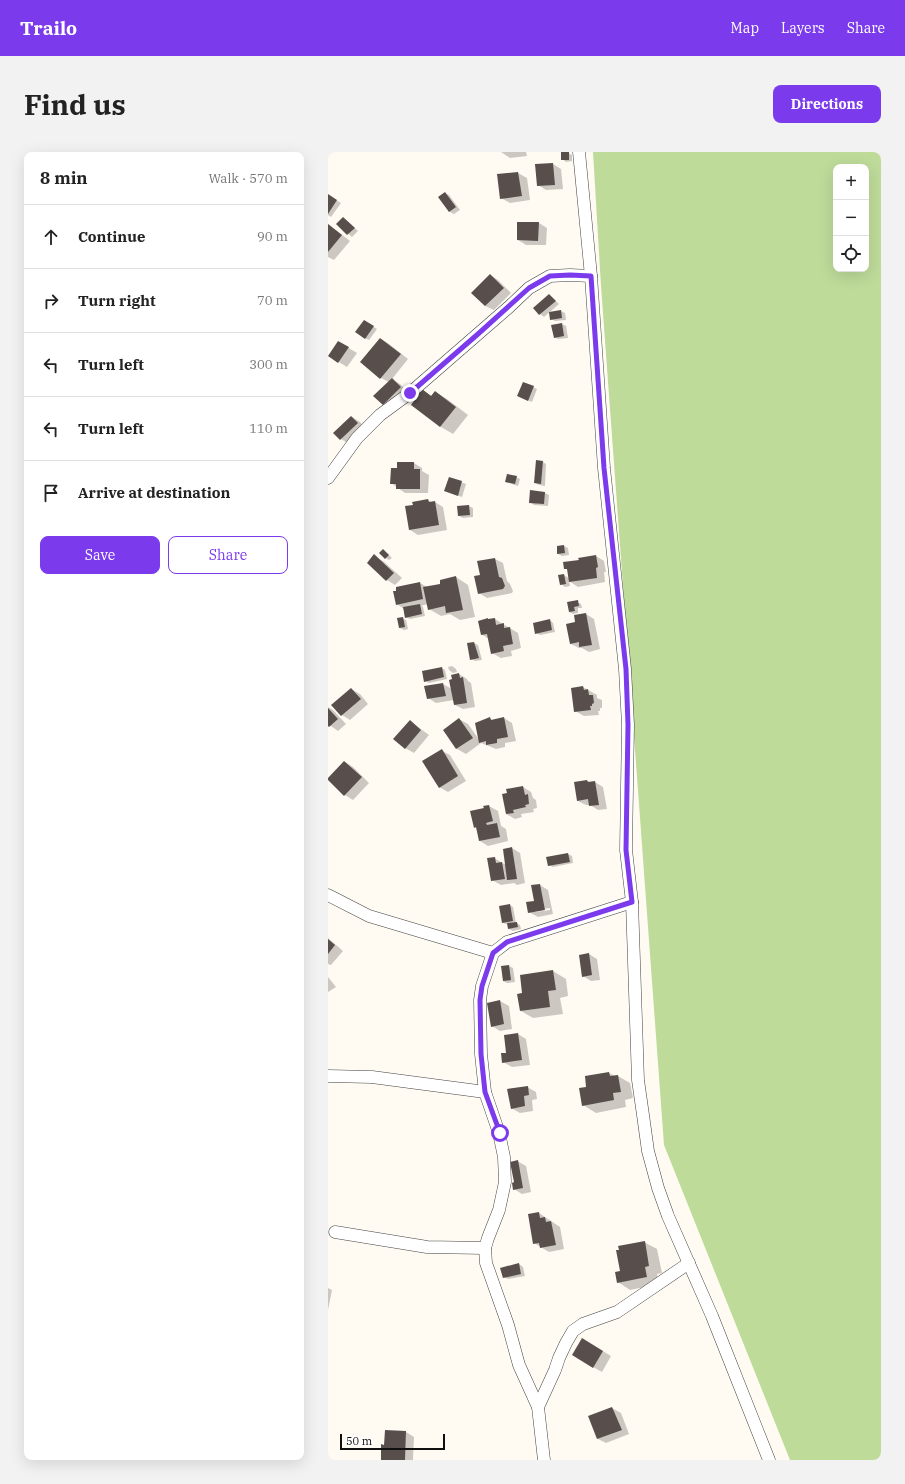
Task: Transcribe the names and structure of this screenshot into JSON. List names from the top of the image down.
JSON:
{
  "scale_bar": "50 m",
  "page": {
    "header": "Trailo",
    "nav": ["Map", "Layers", "Share"],
    "buttons": [
      "Directions",
      ["Save", "Share"]
    ],
    "title": "Find us",
    "heading": ["8 min", "Walk · 570 m"],
    "map_buttons": ["+", "−"],
    "list": [
      ["Continue", "90 m"],
      ["Turn right", "70 m"],
      ["Turn left", "300 m"],
      ["Turn left", "110 m"],
      "Arrive at destination"
    ],
    "scale": "50 m"
  }
}
